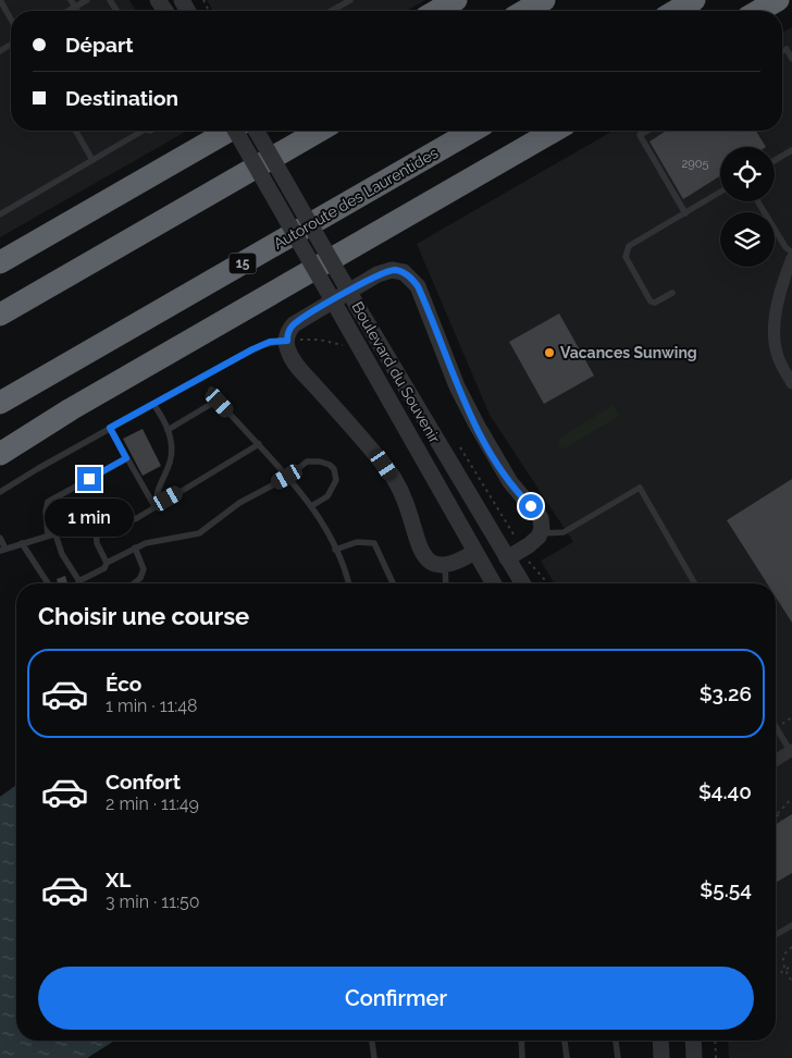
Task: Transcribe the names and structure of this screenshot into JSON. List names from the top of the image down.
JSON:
{
  "streets": {
    "highway": ["Autoroute des Laurentides", "15"],
    "street": ["Boulevard du Souvenir"]
  },
  "places": ["Vacances Sunwing"],
  "house_numbers": ["2905"],
  "page": {
    "banner": ["Départ", "Destination"],
    "bubble": "1 min",
    "heading": "Choisir une course",
    "list": [
      {
        "name": "Éco",
        "note": "1 min · 11:48",
        "value": "$3.26"
      },
      {
        "name": "Confort",
        "note": "2 min · 11:49",
        "value": "$4.40"
      },
      {
        "name": "XL",
        "note": "3 min · 11:50",
        "value": "$5.54"
      }
    ],
    "buttons": "Confirmer"
  }
}
